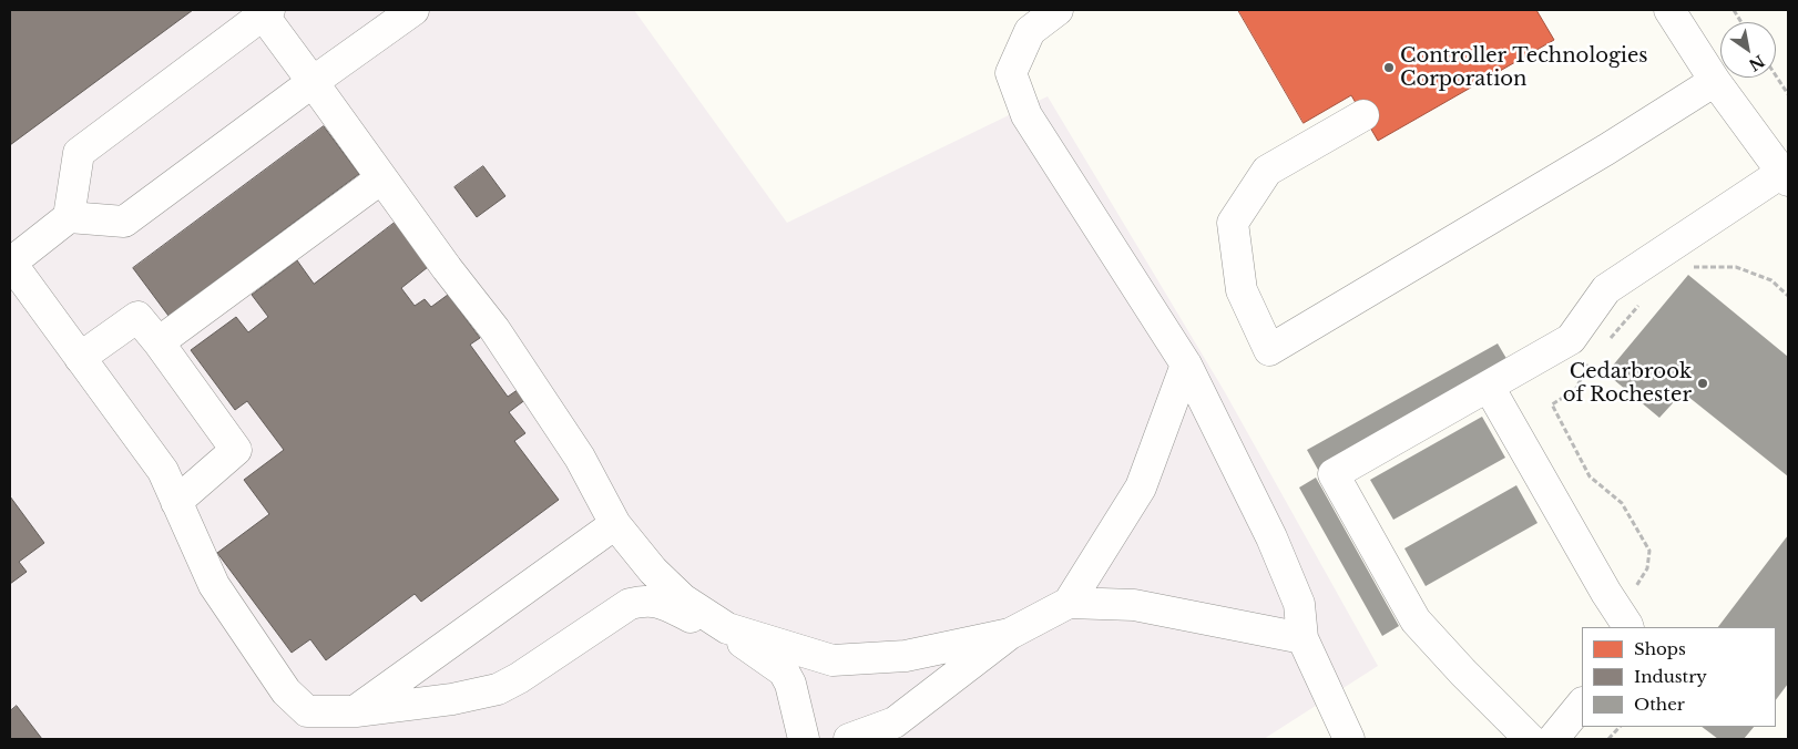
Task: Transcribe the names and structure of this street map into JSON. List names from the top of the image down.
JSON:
{
  "places": ["Controller Technologies Corporation", "Cedarbrook of Rochester"],
  "legend": ["Shops", "Industry", "Other"],
  "north": "bottom right"
}
